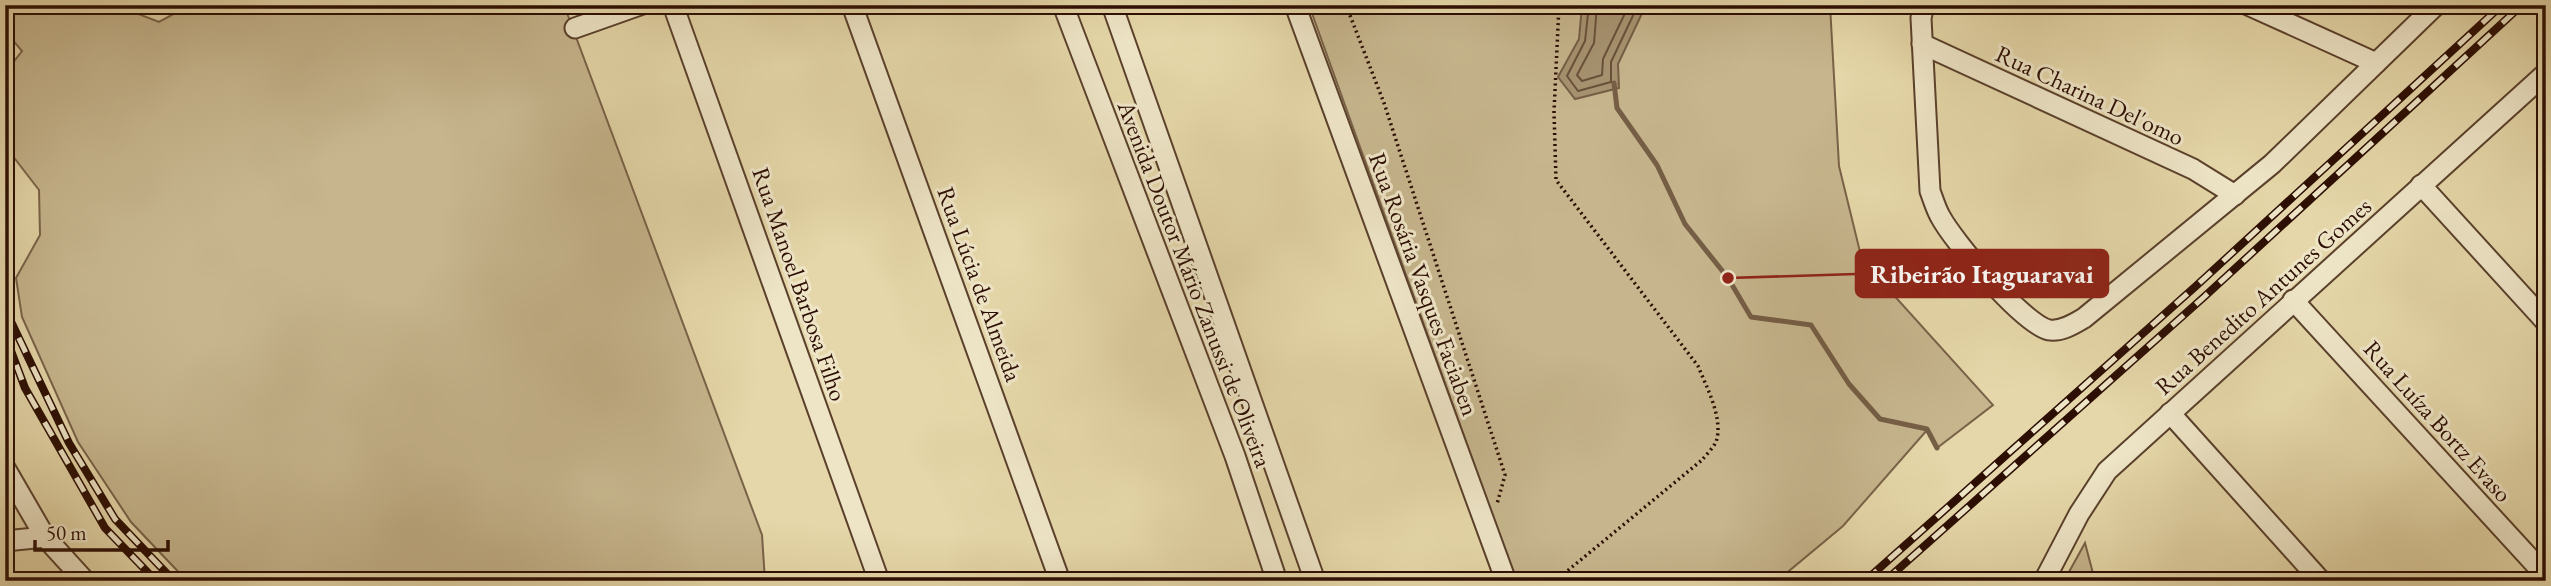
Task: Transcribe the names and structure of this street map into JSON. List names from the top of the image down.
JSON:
{
  "streets": {
    "street": [
      "Rua Charina Del'omo",
      "Rua Manoel Barbosa Filho",
      "Rua Lúcia de Almeida",
      "Avenida Doutor Mário Zanussi de Oliveira",
      "Rua Rosária Vasques Faciaben",
      "Rua Benedito Antunes Gomes",
      "Rua Luíza Bortz Evaso"
    ]
  },
  "crossings": [
    ["Rua Benedito Antunes Gomes", "Rua Luíza Bortz Evaso"]
  ],
  "places": ["Ribeirão Itaguaravai"],
  "scale_bar": "50 m"
}
